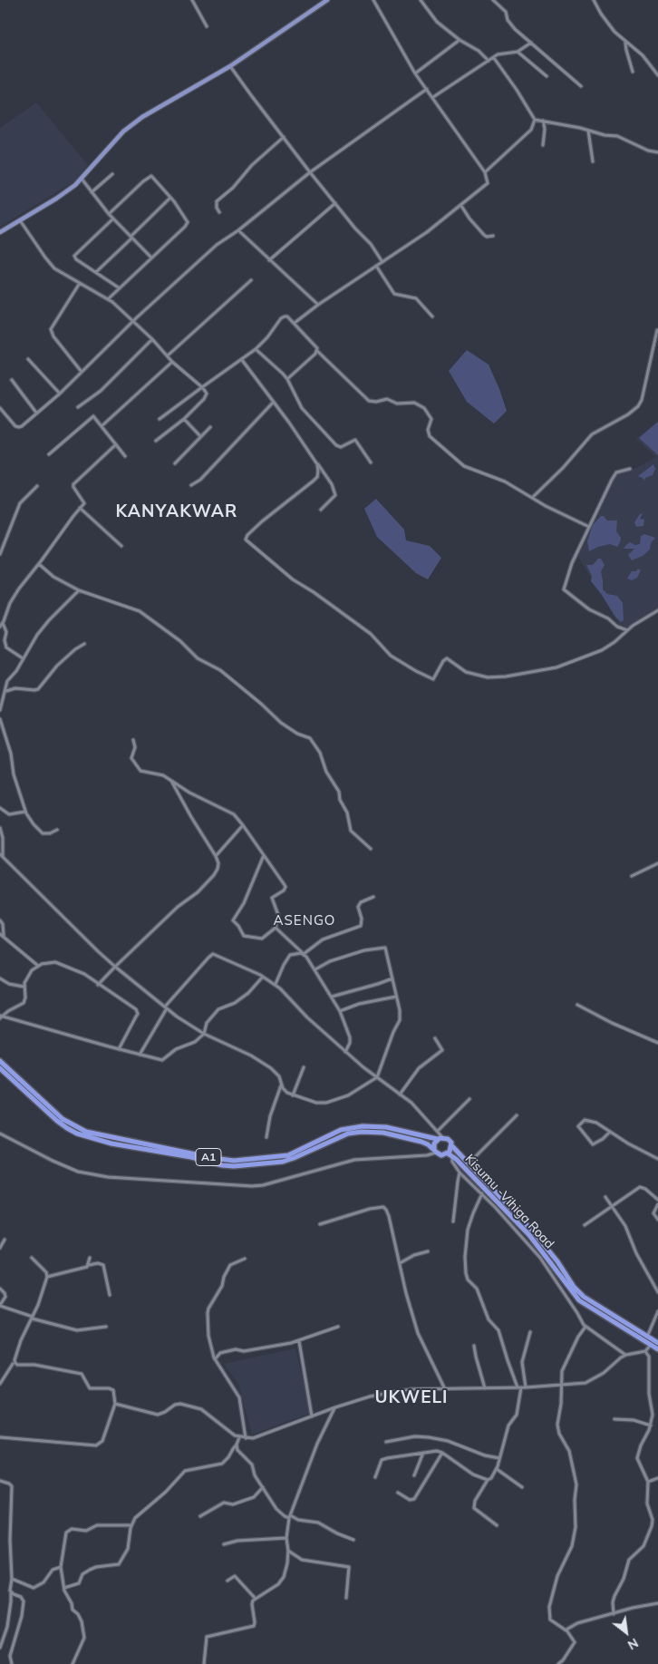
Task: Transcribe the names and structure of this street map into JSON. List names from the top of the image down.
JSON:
{
  "streets": {
    "highway": ["A1", "Kisumu -Vihiga Road"]
  },
  "crossings": [
    ["A1", "Kisumu -Vihiga Road"]
  ],
  "districts": ["KANYAKWAR", "ASENGO", "UKWELI"],
  "north": "bottom right"
}
